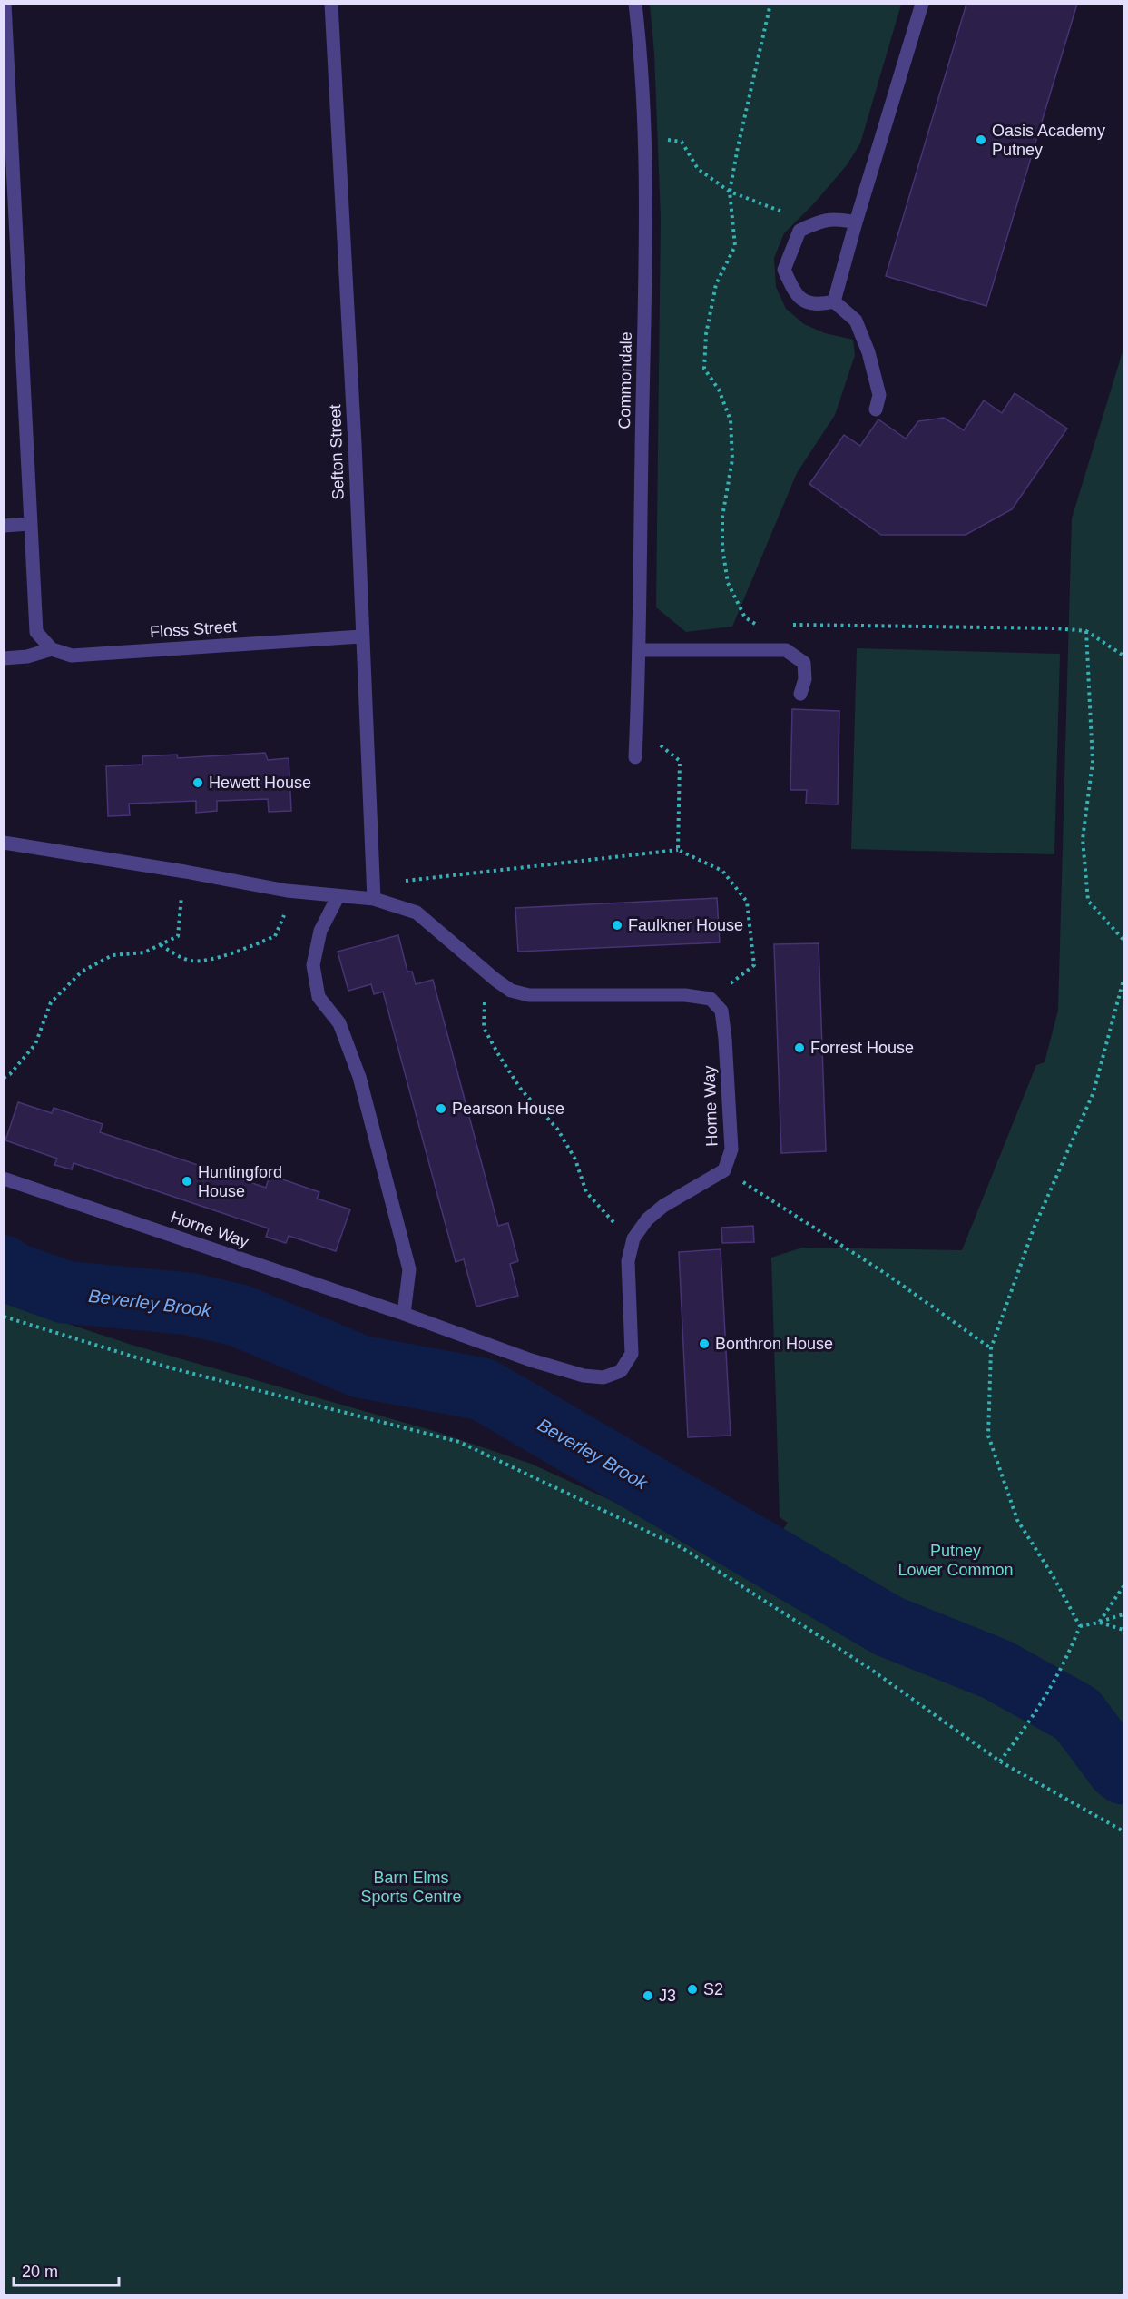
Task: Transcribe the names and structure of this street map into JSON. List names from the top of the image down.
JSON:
{
  "streets": {
    "street": [
      "Commondale",
      "Sefton Street",
      "Floss Street",
      "Horne Way"
    ]
  },
  "crossings": [
    ["Sefton Street", "Floss Street"]
  ],
  "water": ["Beverley Brook"],
  "parks": ["Putney Lower Common", "Barn Elms Sports Centre"],
  "places": [
    "Oasis Academy Putney",
    "Hewett House",
    "Faulkner House",
    "Forrest House",
    "Pearson House",
    "Huntingford House",
    "Bonthron House",
    "S2",
    "J3"
  ],
  "scale_bar": "20 m"
}
